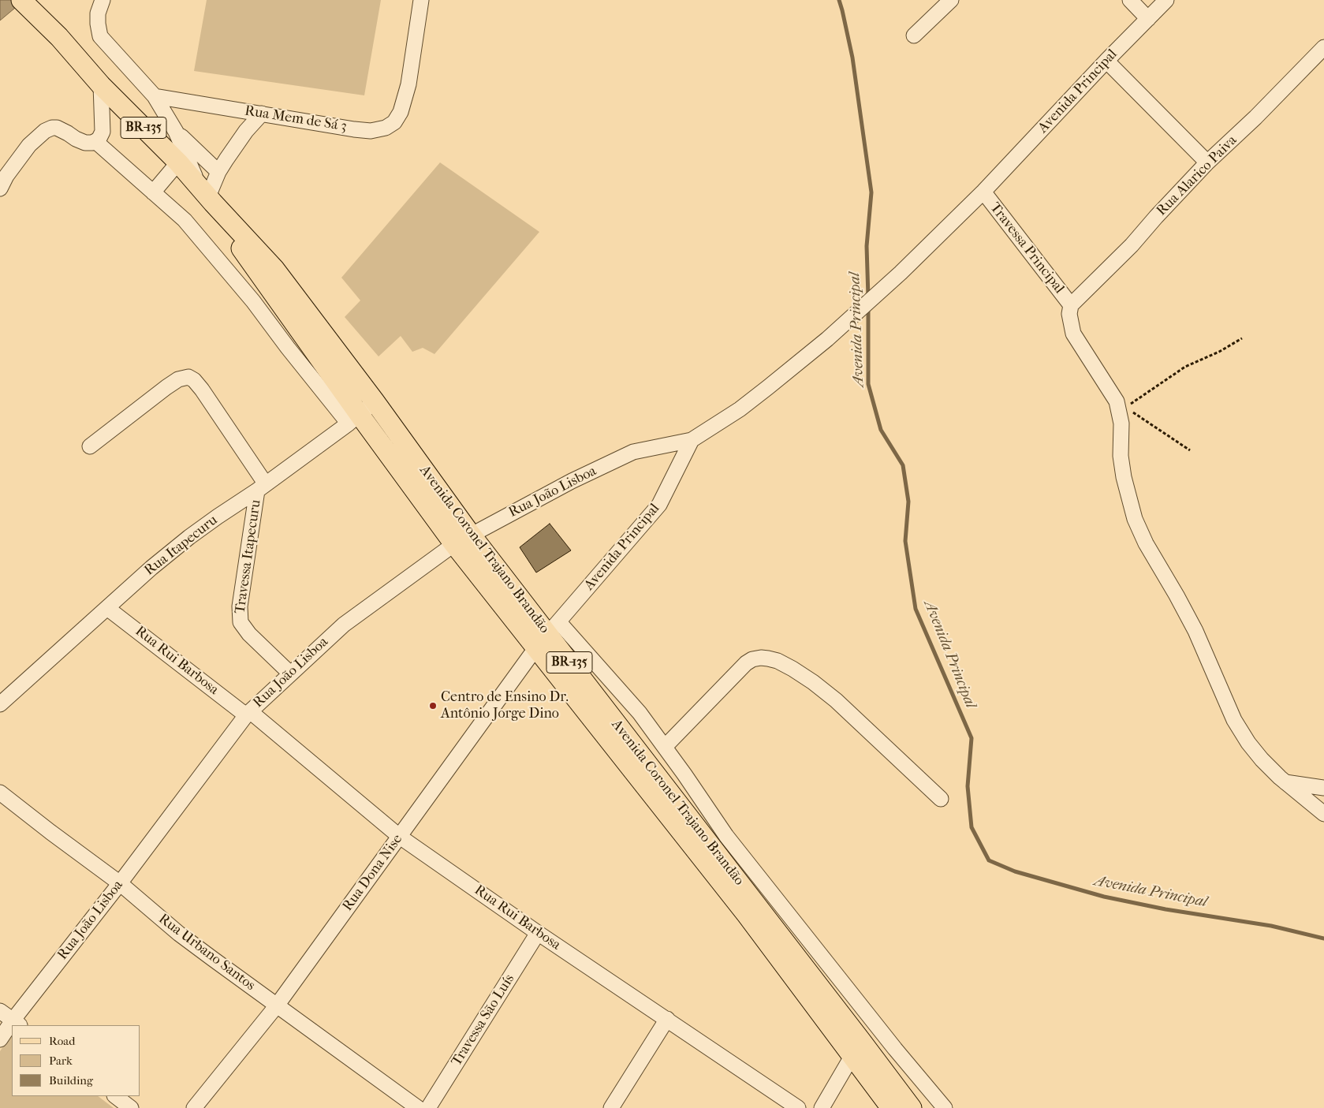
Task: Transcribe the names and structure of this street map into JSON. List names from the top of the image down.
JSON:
{
  "streets": {
    "main road": ["BR-135", "Avenida Coronel Trajano Brandão"],
    "street": [
      "Avenida Principal",
      "Rua Mem de Sá 3",
      "Rua Alarico Paiva",
      "Travessa Principal",
      "Rua João Lisboa",
      "Rua Itapecuru",
      "Travessa Itapecuru",
      "Rua Rui Barbosa",
      "Rua Dona Nise",
      "Rua Urbano Santos",
      "Travessa São Luís"
    ]
  },
  "crossings": [
    ["Avenida Principal", "Travessa Principal"],
    ["Avenida Principal", "Rua João Lisboa"],
    ["Avenida Principal", "Avenida Coronel Trajano Brandão"],
    ["Avenida Principal", "Rua Dona Nise"],
    ["Rua Alarico Paiva", "Travessa Principal"],
    ["Rua João Lisboa", "Avenida Coronel Trajano Brandão"],
    ["Rua João Lisboa", "Travessa Itapecuru"],
    ["Rua João Lisboa", "Rua Rui Barbosa"],
    ["Rua João Lisboa", "Rua Urbano Santos"],
    ["Rua Itapecuru", "Avenida Coronel Trajano Brandão"],
    ["Rua Itapecuru", "Travessa Itapecuru"],
    ["Rua Itapecuru", "Rua Rui Barbosa"],
    ["Avenida Coronel Trajano Brandão", "Rua Dona Nise"],
    ["Rua Rui Barbosa", "Rua Dona Nise"],
    ["Rua Rui Barbosa", "Travessa São Luís"],
    ["Rua Dona Nise", "Rua Urbano Santos"]
  ],
  "water": ["Avenida Principal"],
  "places": ["Centro de Ensino Dr. Antônio Jorge Dino"],
  "legend": ["Road", "Park", "Building"]
}
